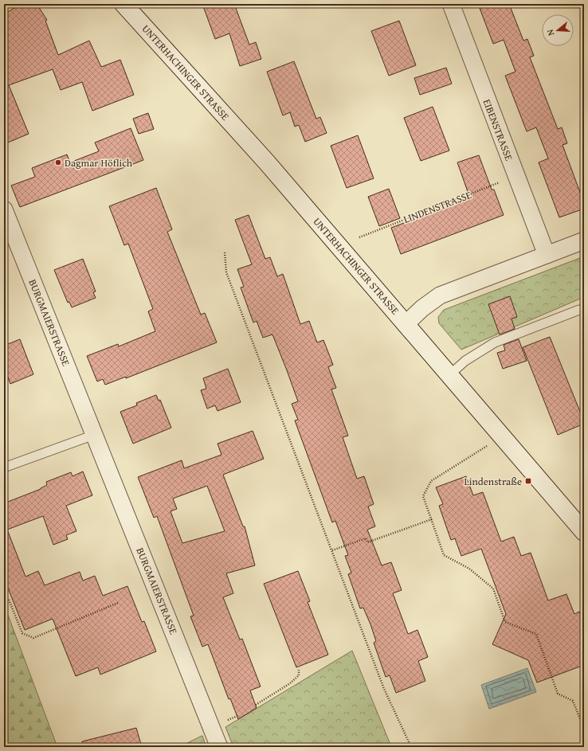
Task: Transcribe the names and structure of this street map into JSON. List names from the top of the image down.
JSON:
{
  "streets": {
    "main road": ["UNTERHACHINGER STRASSE"],
    "street": ["EIBENSTRASSE", "BURGMAIERSTRASSE"],
    "path": ["LINDENSTRASSE"]
  },
  "crossings": [
    ["EIBENSTRASSE", "LINDENSTRASSE"]
  ],
  "places": {
    "other": ["Dagmar Höflich"],
    "transit": ["Lindenstraße"]
  },
  "north": "left"
}
